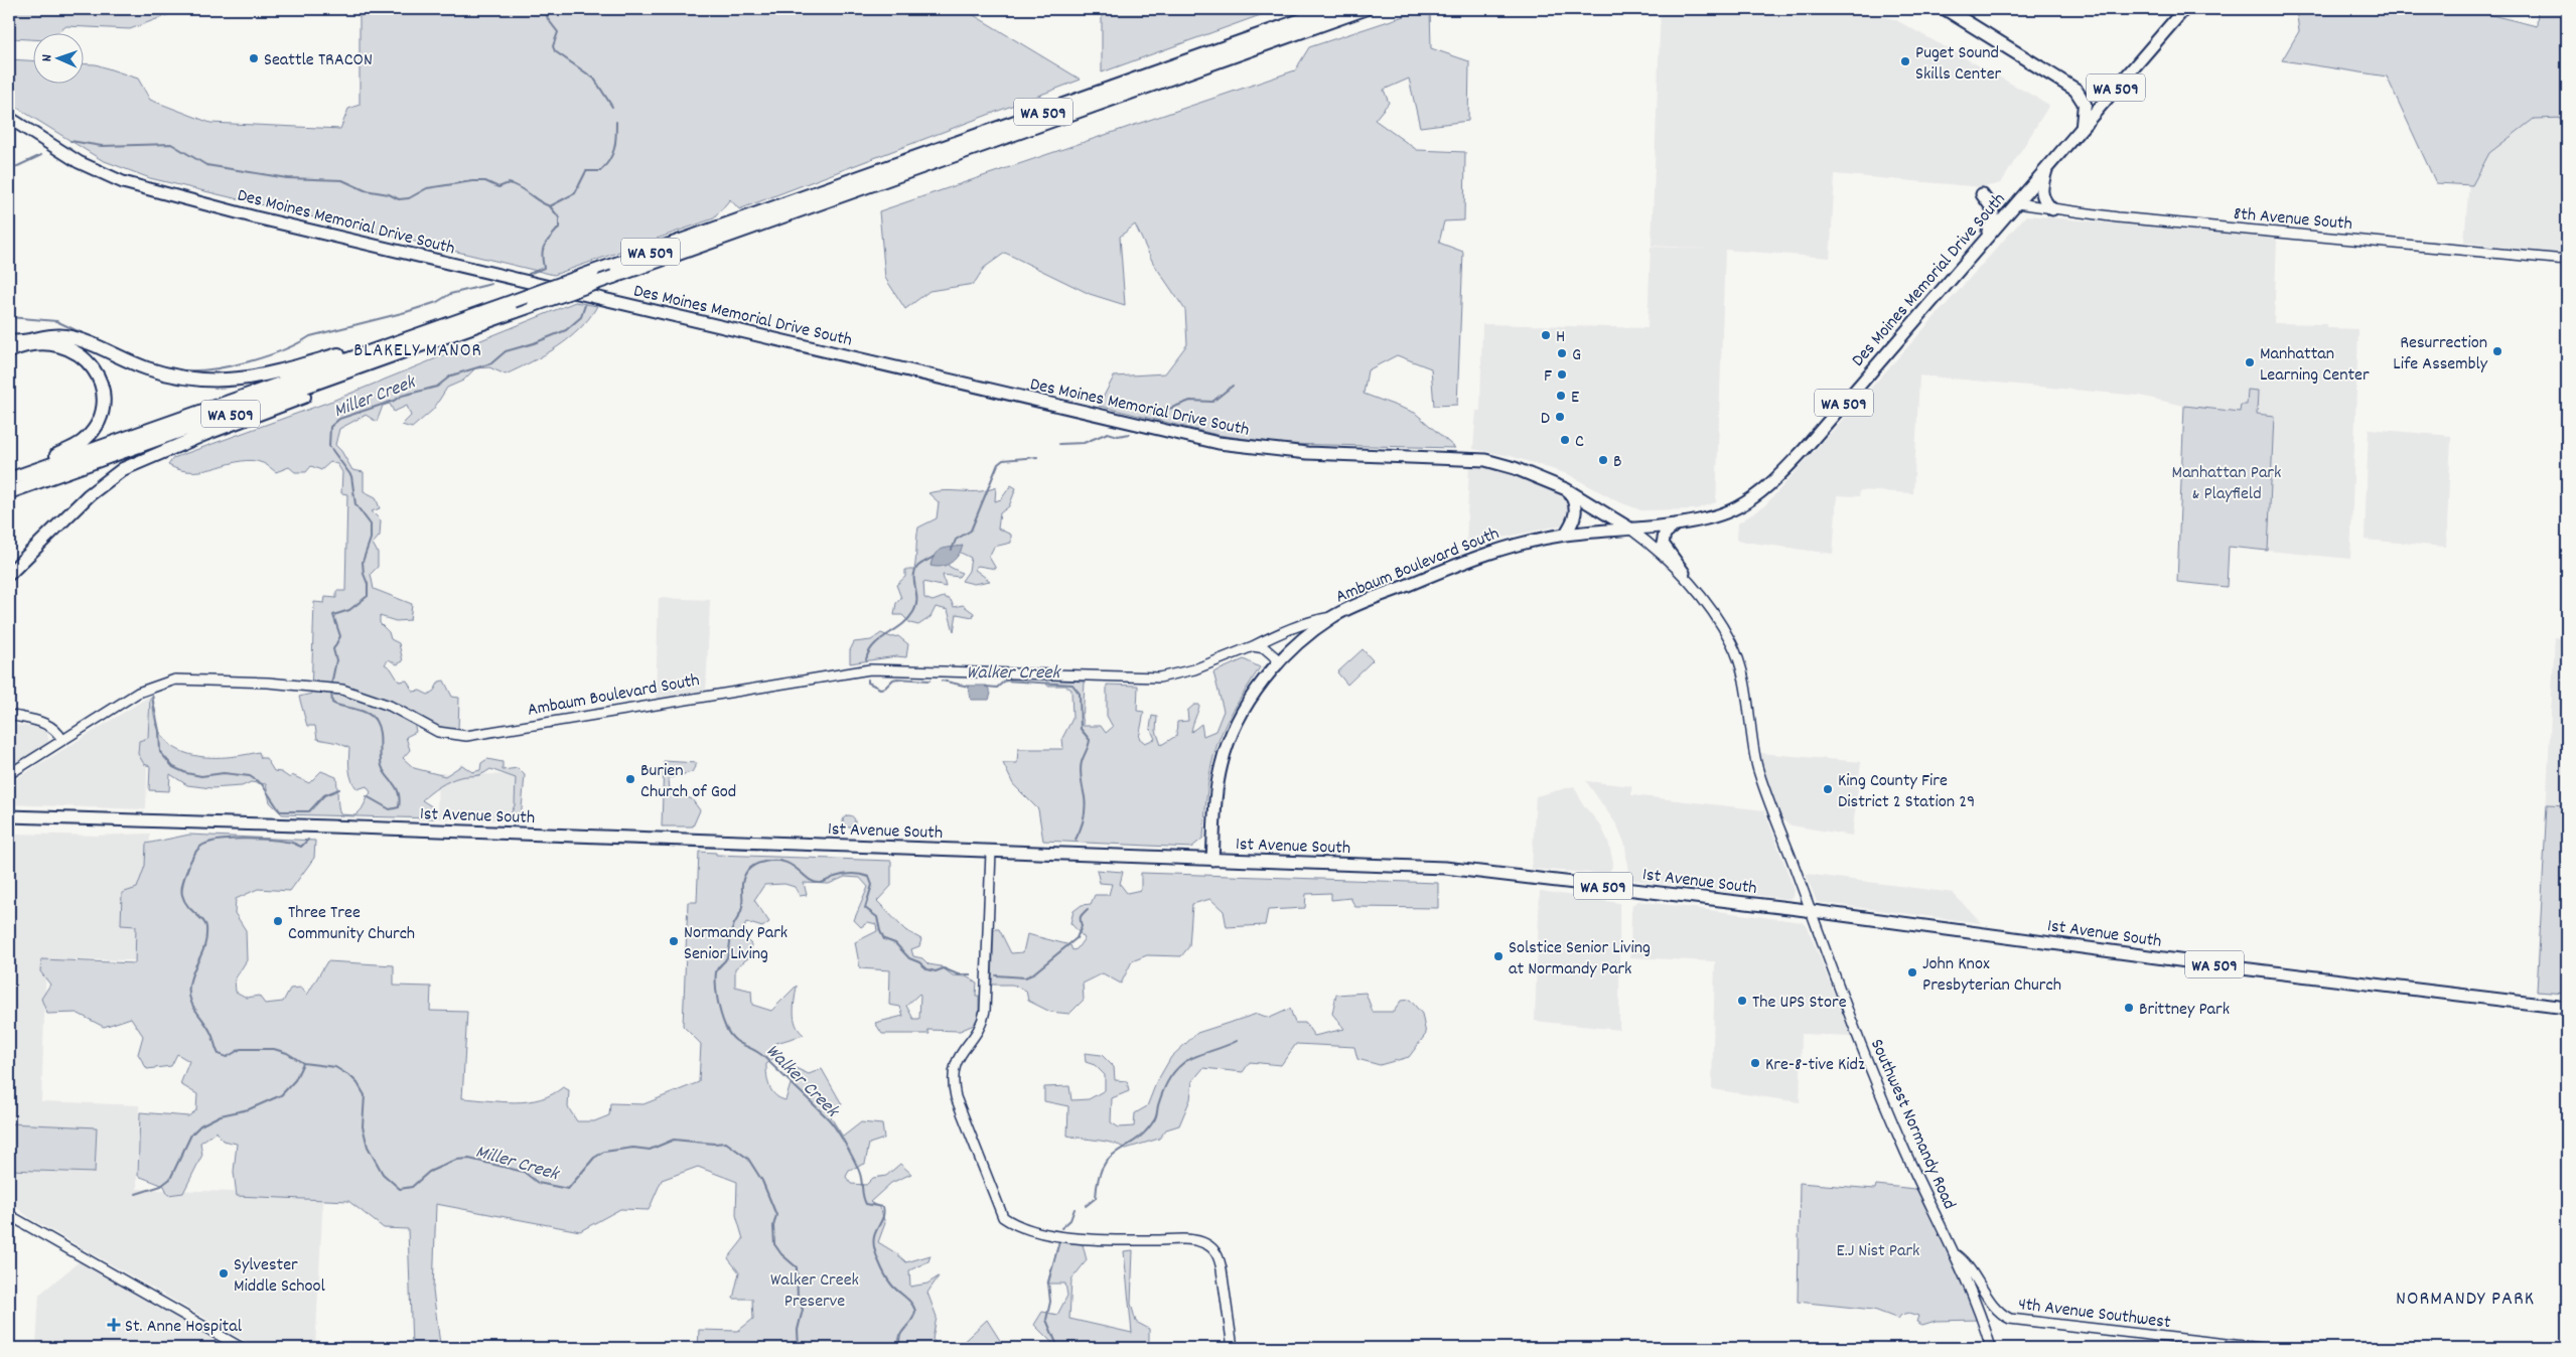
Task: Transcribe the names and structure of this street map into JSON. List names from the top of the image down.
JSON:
{
  "streets": {
    "highway": ["WA 509"],
    "main road": ["Des Moines Memorial Drive South", "Ambaum Boulevard South", "1st Avenue South"],
    "street": ["8th Avenue South", "Southwest Normandy Road", "4th Avenue Southwest"]
  },
  "crossings": [
    ["WA 509", "Des Moines Memorial Drive South"],
    ["WA 509", "Ambaum Boulevard South"],
    ["WA 509", "1st Avenue South"],
    ["8th Avenue South", "Des Moines Memorial Drive South"],
    ["Des Moines Memorial Drive South", "Ambaum Boulevard South"],
    ["Des Moines Memorial Drive South", "Southwest Normandy Road"],
    ["Ambaum Boulevard South", "Southwest Normandy Road"],
    ["1st Avenue South", "Southwest Normandy Road"],
    ["Southwest Normandy Road", "4th Avenue Southwest"]
  ],
  "districts": ["BLAKELY MANOR", "NORMANDY PARK"],
  "water": ["Miller Creek", "Walker Creek"],
  "parks": ["Manhattan Park & Playfield", "E.J Nist Park", "Walker Creek Preserve"],
  "places": {
    "other": [
      "Seattle TRACON",
      "Puget Sound Skills Center",
      "H",
      "Resurrection Life Assembly",
      "G",
      "Manhattan Learning Center",
      "F",
      "E",
      "D",
      "C",
      "B",
      "Burien Church of God",
      "King County Fire District 2 Station 29",
      "Three Tree Community Church",
      "Normandy Park Senior Living",
      "Solstice Senior Living at Normandy Park",
      "John Knox Presbyterian Church",
      "The UPS Store",
      "Brittney Park",
      "Kre-8-tive Kidz",
      "Sylvester Middle School"
    ],
    "health": ["St. Anne Hospital"]
  },
  "north": "left"
}
